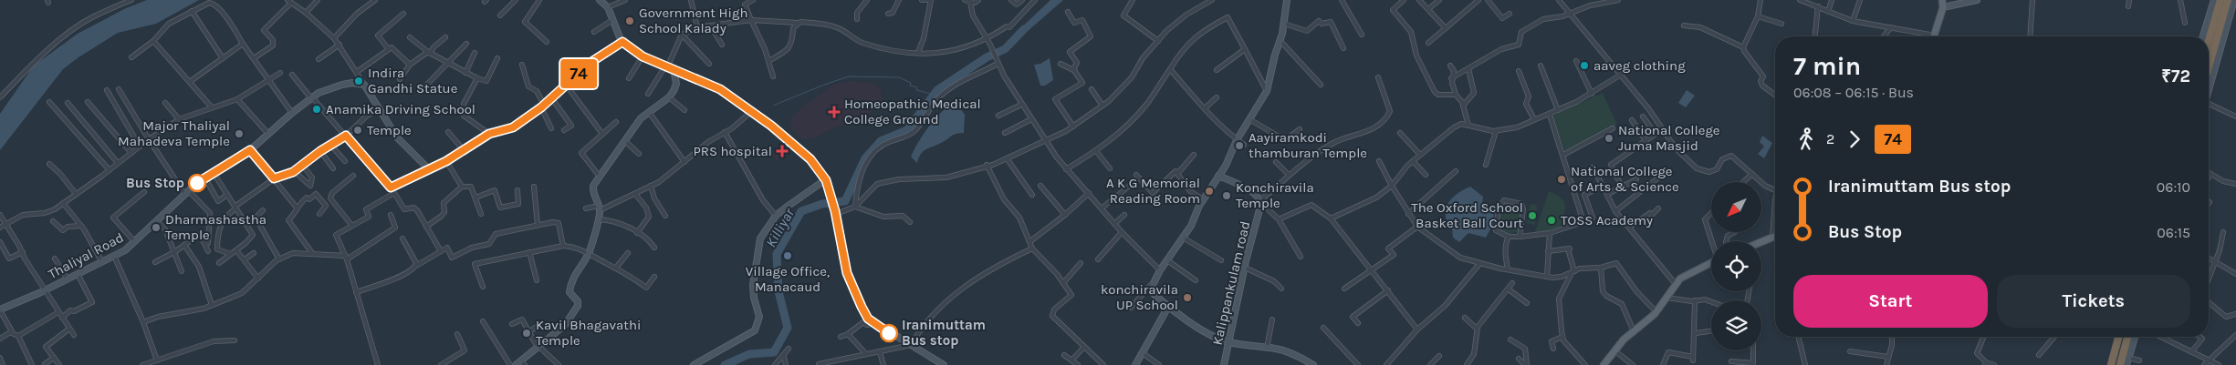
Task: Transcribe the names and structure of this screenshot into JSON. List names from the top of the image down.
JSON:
{
  "streets": {
    "street": ["Thaliyal Road", "Kalippankulam road"]
  },
  "water": ["Killiyar"],
  "places": {
    "other": [
      "Government High School Kalady",
      "aaveg clothing",
      "Indira Gandhi Statue",
      "Anamika Driving School",
      "Temple",
      "Major Thaliyal Mahadeva Temple",
      "National College Juma Masjid",
      "Aayiramkodi thamburan Temple",
      "National College of Arts & Science",
      "Bus Stop",
      "A K G Memorial Reading Room",
      "Konchiravila Temple",
      "The Oxford School Basket Ball Court",
      "TOSS Academy",
      "Dharmashastha Temple",
      "Village Office, Manacaud",
      "konchiravila UP School",
      "Kavil Bhagavathi Temple",
      "Iranimuttam Bus stop"
    ],
    "health": ["Homeopathic Medical College Ground", "PRS hospital"]
  },
  "lines": ["bus line 74"],
  "north": "bottom left",
  "page": {
    "on_map": "74",
    "heading": ["7 min", "06:08 – 06:15 · Bus", "₹72"],
    "legs": ["2", "74"],
    "list": [
      {
        "name": "Iranimuttam Bus stop",
        "value": "06:10"
      },
      {
        "name": "Bus Stop",
        "value": "06:15"
      }
    ],
    "buttons": ["Start", "Tickets"]
  }
}
